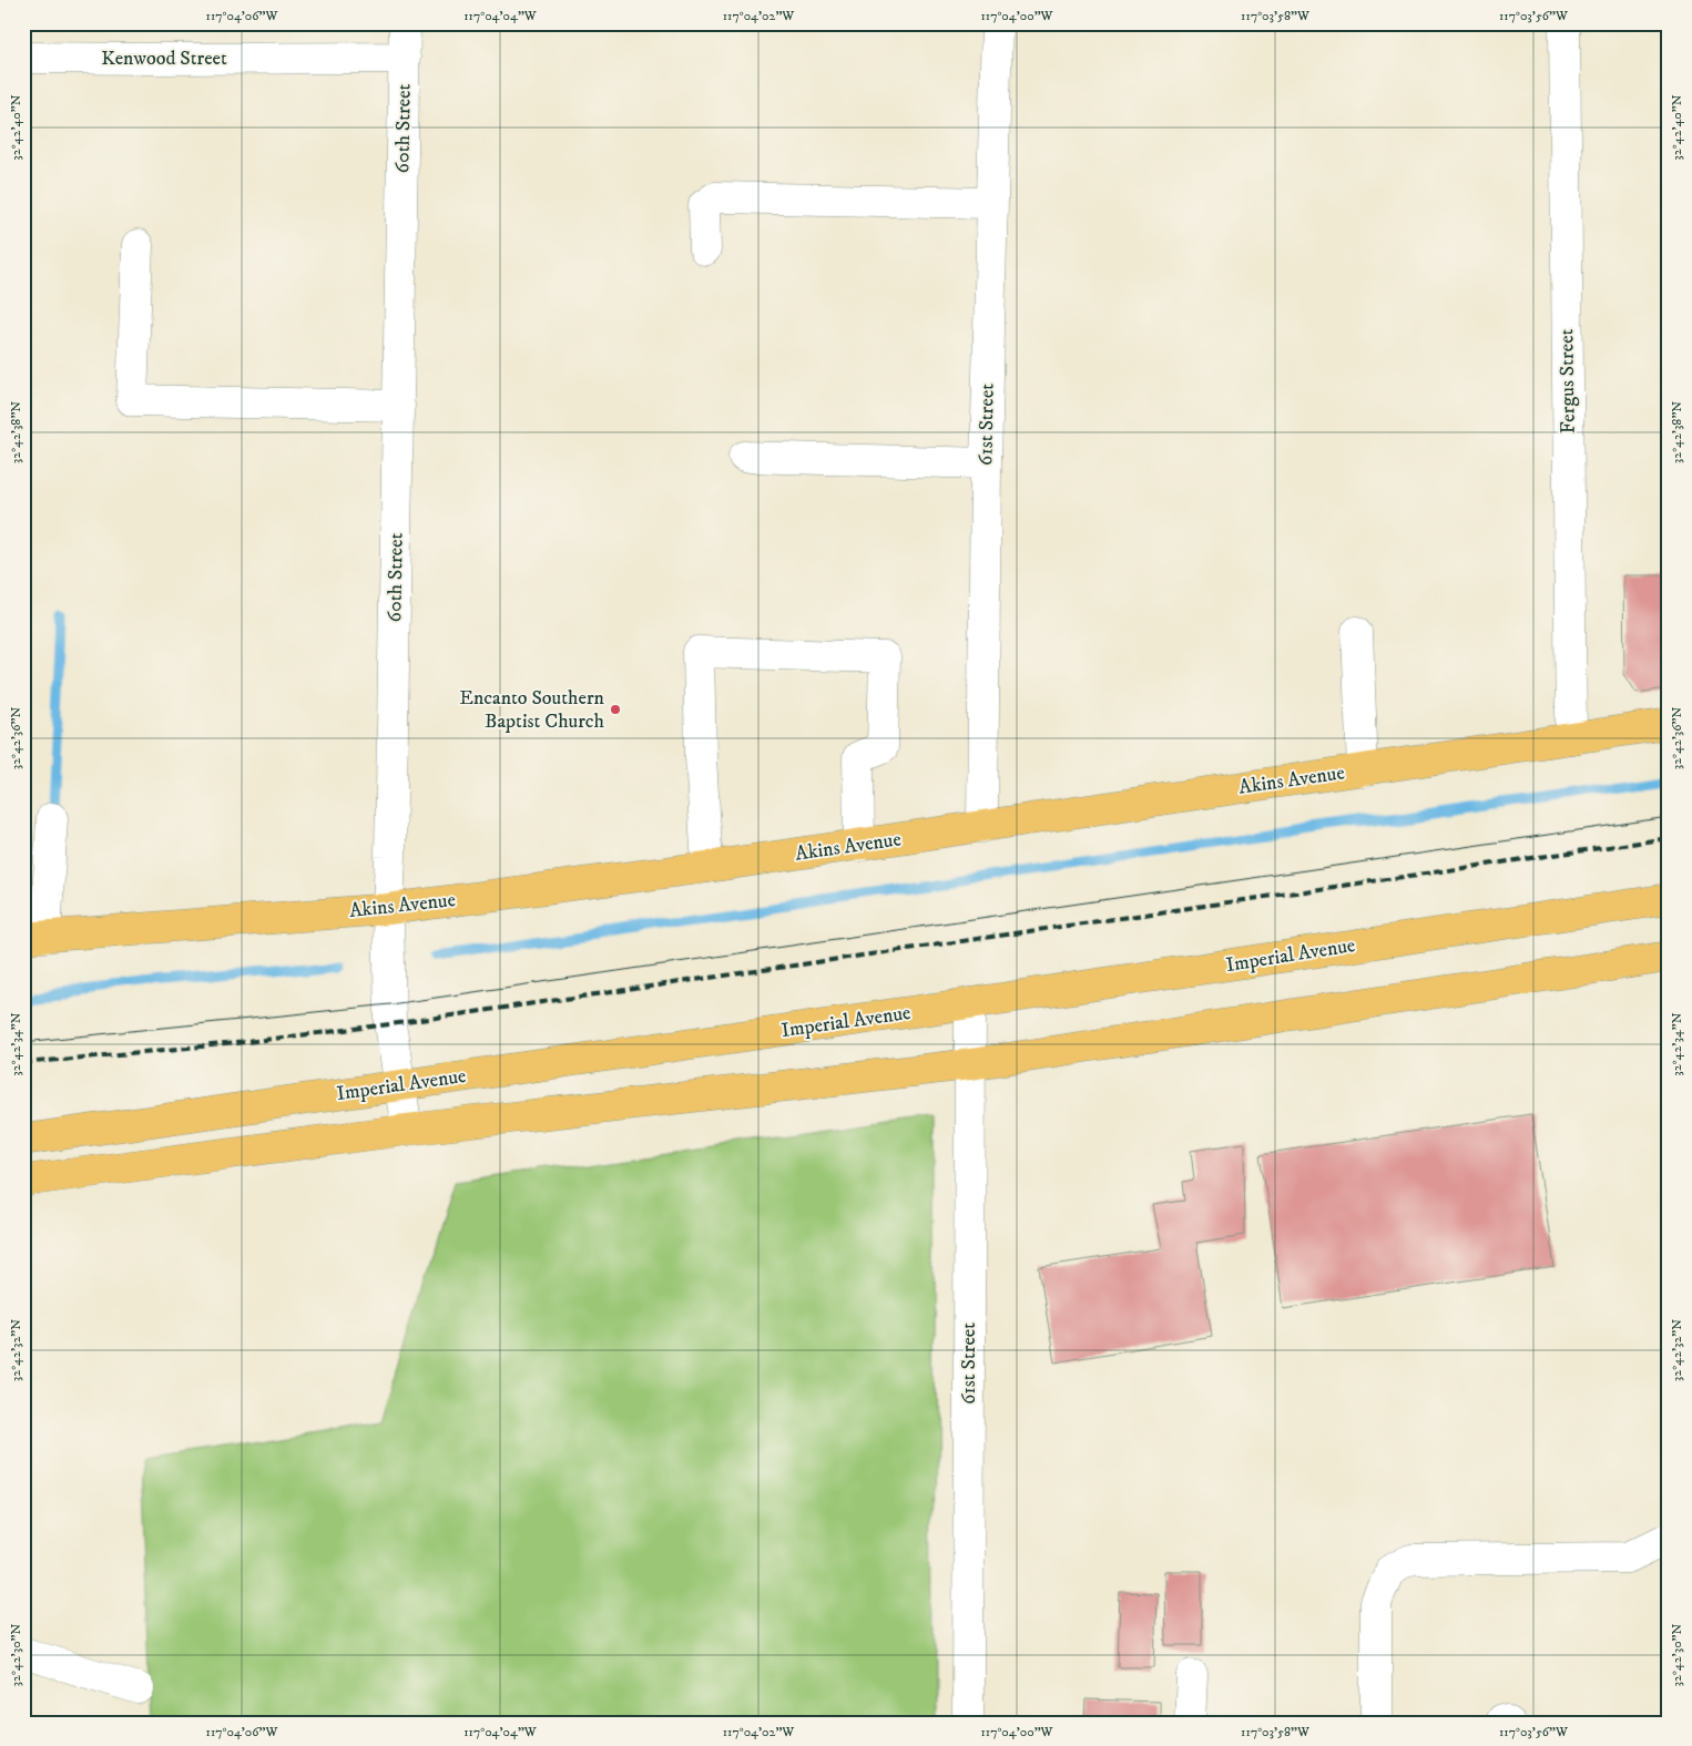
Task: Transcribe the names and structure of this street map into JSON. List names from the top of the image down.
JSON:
{
  "streets": {
    "main road": ["Akins Avenue", "Imperial Avenue"],
    "street": [
      "Kenwood Street",
      "60th Street",
      "Fergus Street",
      "61st Street"
    ]
  },
  "crossings": [
    ["Kenwood Street", "60th Street"],
    ["60th Street", "Akins Avenue"],
    ["60th Street", "Imperial Avenue"],
    ["Fergus Street", "Akins Avenue"],
    ["61st Street", "Akins Avenue"],
    ["61st Street", "Imperial Avenue"]
  ],
  "places": ["Encanto Southern Baptist Church"],
  "coordinates": [
    "117°04'06\"W",
    "117°04'04\"W",
    "117°04'02\"W",
    "117°04'00\"W",
    "117°03'58\"W",
    "117°03'56\"W",
    "32°42'40\"N",
    "32°42'38\"N",
    "32°42'36\"N",
    "32°42'34\"N",
    "32°42'32\"N",
    "32°42'30\"N"
  ]
}
